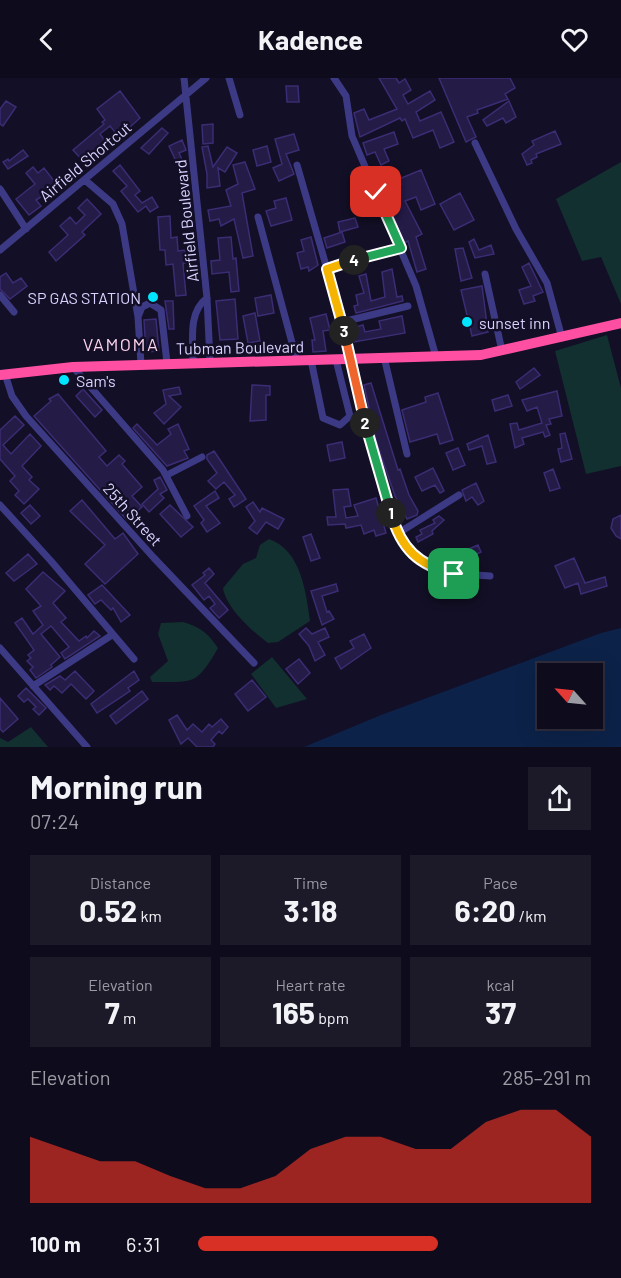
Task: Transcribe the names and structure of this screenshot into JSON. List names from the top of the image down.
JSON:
{
  "streets": {
    "highway": ["Tubman Boulevard"],
    "street": ["Airfield Shortcut", "Airfield Boulevard", "25th Street"]
  },
  "crossings": [
    ["Airfield Shortcut", "Airfield Boulevard"],
    ["Airfield Boulevard", "Tubman Boulevard"],
    ["Tubman Boulevard", "25th Street"]
  ],
  "districts": ["VAMOMA"],
  "places": ["SP GAS STATION", "sunset inn", "Sam's"],
  "north": "top left",
  "page": {
    "header": "Kadence",
    "pins": [
      "4",
      "3",
      "2",
      "1"
    ],
    "heading": ["Morning run", "07:24"],
    "stats": [
      ["Distance", "0.52 km"],
      ["Time", "3:18"],
      ["Pace", "6:20 /km"],
      ["Elevation", "7 m"],
      ["Heart rate", "165 bpm"],
      ["kcal", "37"]
    ],
    "chart": ["Elevation", "285–291 m"],
    "list": [
      {
        "name": "100 m",
        "note": "6:31"
      }
    ]
  }
}
